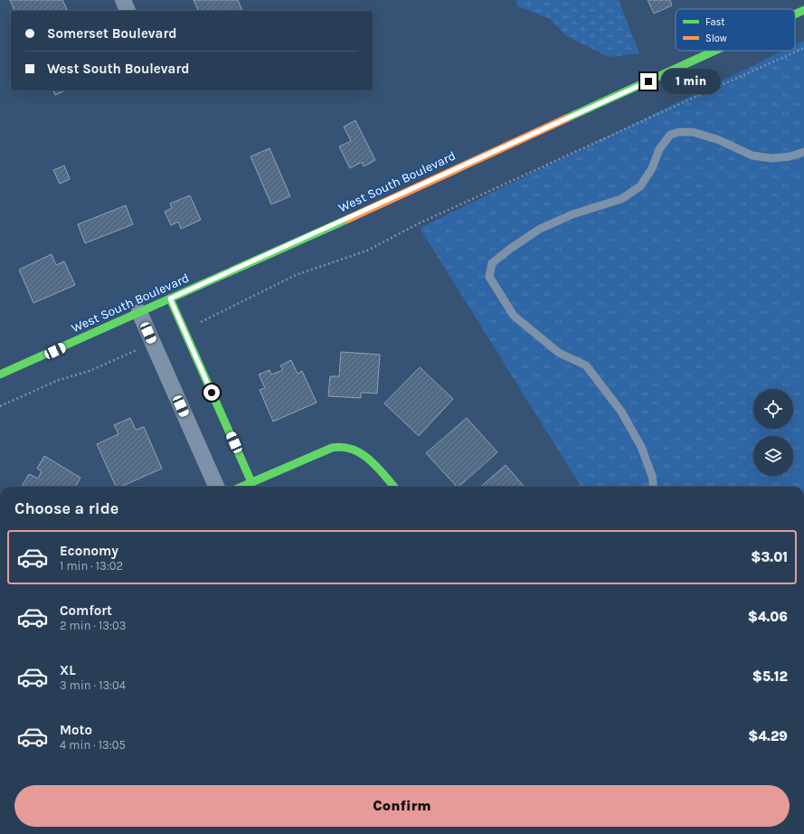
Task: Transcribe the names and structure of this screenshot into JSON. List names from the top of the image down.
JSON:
{
  "streets": {
    "main road": ["West South Boulevard"]
  },
  "legend": ["Fast", "Slow"],
  "page": {
    "banner": ["Somerset Boulevard", "West South Boulevard"],
    "bubble": "1 min",
    "heading": "Choose a ride",
    "list": [
      {
        "name": "Economy",
        "note": "1 min · 13:02",
        "value": "$3.01"
      },
      {
        "name": "Comfort",
        "note": "2 min · 13:03",
        "value": "$4.06"
      },
      {
        "name": "XL",
        "note": "3 min · 13:04",
        "value": "$5.12"
      },
      {
        "name": "Moto",
        "note": "4 min · 13:05",
        "value": "$4.29"
      }
    ],
    "buttons": "Confirm"
  }
}
